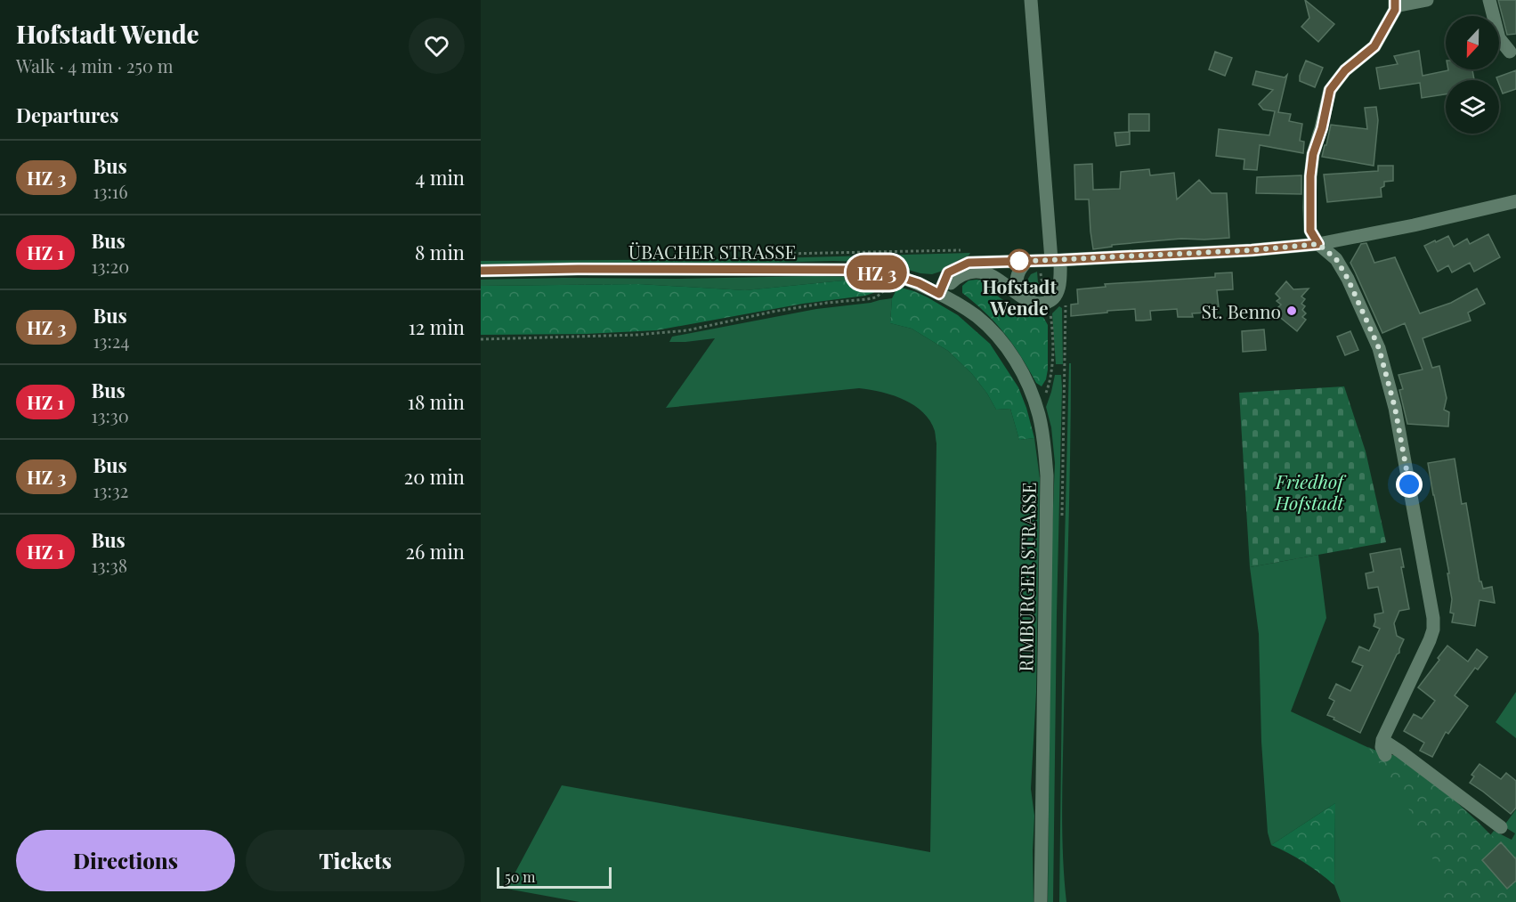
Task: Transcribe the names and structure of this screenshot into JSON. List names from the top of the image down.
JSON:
{
  "streets": {
    "street": ["ÜBACHER STRASSE", "RIMBURGER STRASSE"]
  },
  "crossings": [
    ["ÜBACHER STRASSE", "RIMBURGER STRASSE"]
  ],
  "parks": ["Friedhof Hofstadt"],
  "places": ["Hofstadt Wende", "St. Benno"],
  "scale_bar": "50 m",
  "north": "bottom",
  "page": {
    "heading": [
      ["Hofstadt Wende", "Walk · 4 min · 250 m"],
      "Departures"
    ],
    "on_map": "HZ 3",
    "list": [
      {
        "mark": "HZ 3",
        "name": "Bus",
        "note": "13:16",
        "value": "4 min"
      },
      {
        "mark": "HZ 1",
        "name": "Bus",
        "note": "13:20",
        "value": "8 min"
      },
      {
        "mark": "HZ 3",
        "name": "Bus",
        "note": "13:24",
        "value": "12 min"
      },
      {
        "mark": "HZ 1",
        "name": "Bus",
        "note": "13:30",
        "value": "18 min"
      },
      {
        "mark": "HZ 3",
        "name": "Bus",
        "note": "13:32",
        "value": "20 min"
      },
      {
        "mark": "HZ 1",
        "name": "Bus",
        "note": "13:38",
        "value": "26 min"
      }
    ],
    "buttons": ["Directions", "Tickets"],
    "scale": "50 m"
  }
}
